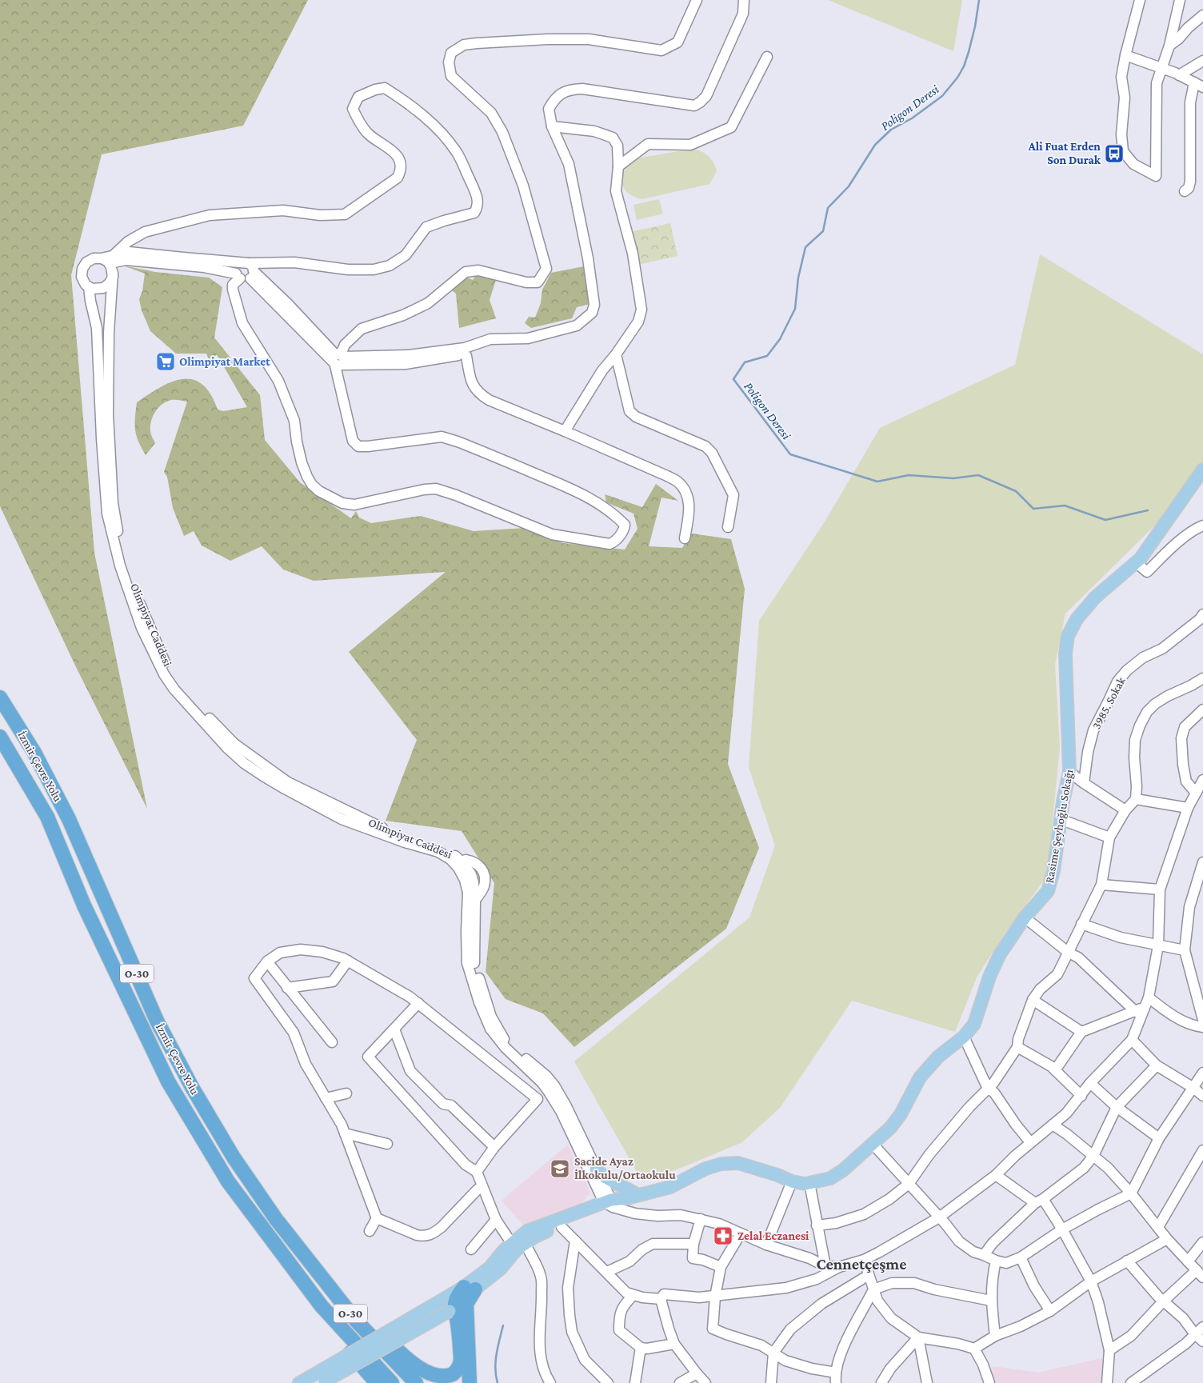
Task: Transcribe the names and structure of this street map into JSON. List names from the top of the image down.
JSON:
{
  "streets": {
    "highway": ["İzmir Çevre Yolu", "O-30"],
    "main road": ["Rasime Şeyhoğlu Sokağı"],
    "street": ["Olimpiyat Caddesi", "3985. Sokak"]
  },
  "crossings": [
    ["Olimpiyat Caddesi", "Rasime Şeyhoğlu Sokağı"]
  ],
  "districts": ["Cennetçeşme"],
  "water": ["Poligon Deresi"],
  "places": {
    "bus stop": ["Ali Fuat Erden Son Durak"],
    "supermarket": ["Olimpiyat Market"],
    "school or university": ["Sacide Ayaz İlkokulu/Ortaokulu"],
    "pharmacy": ["Zelal Eczanesi"]
  }
}
